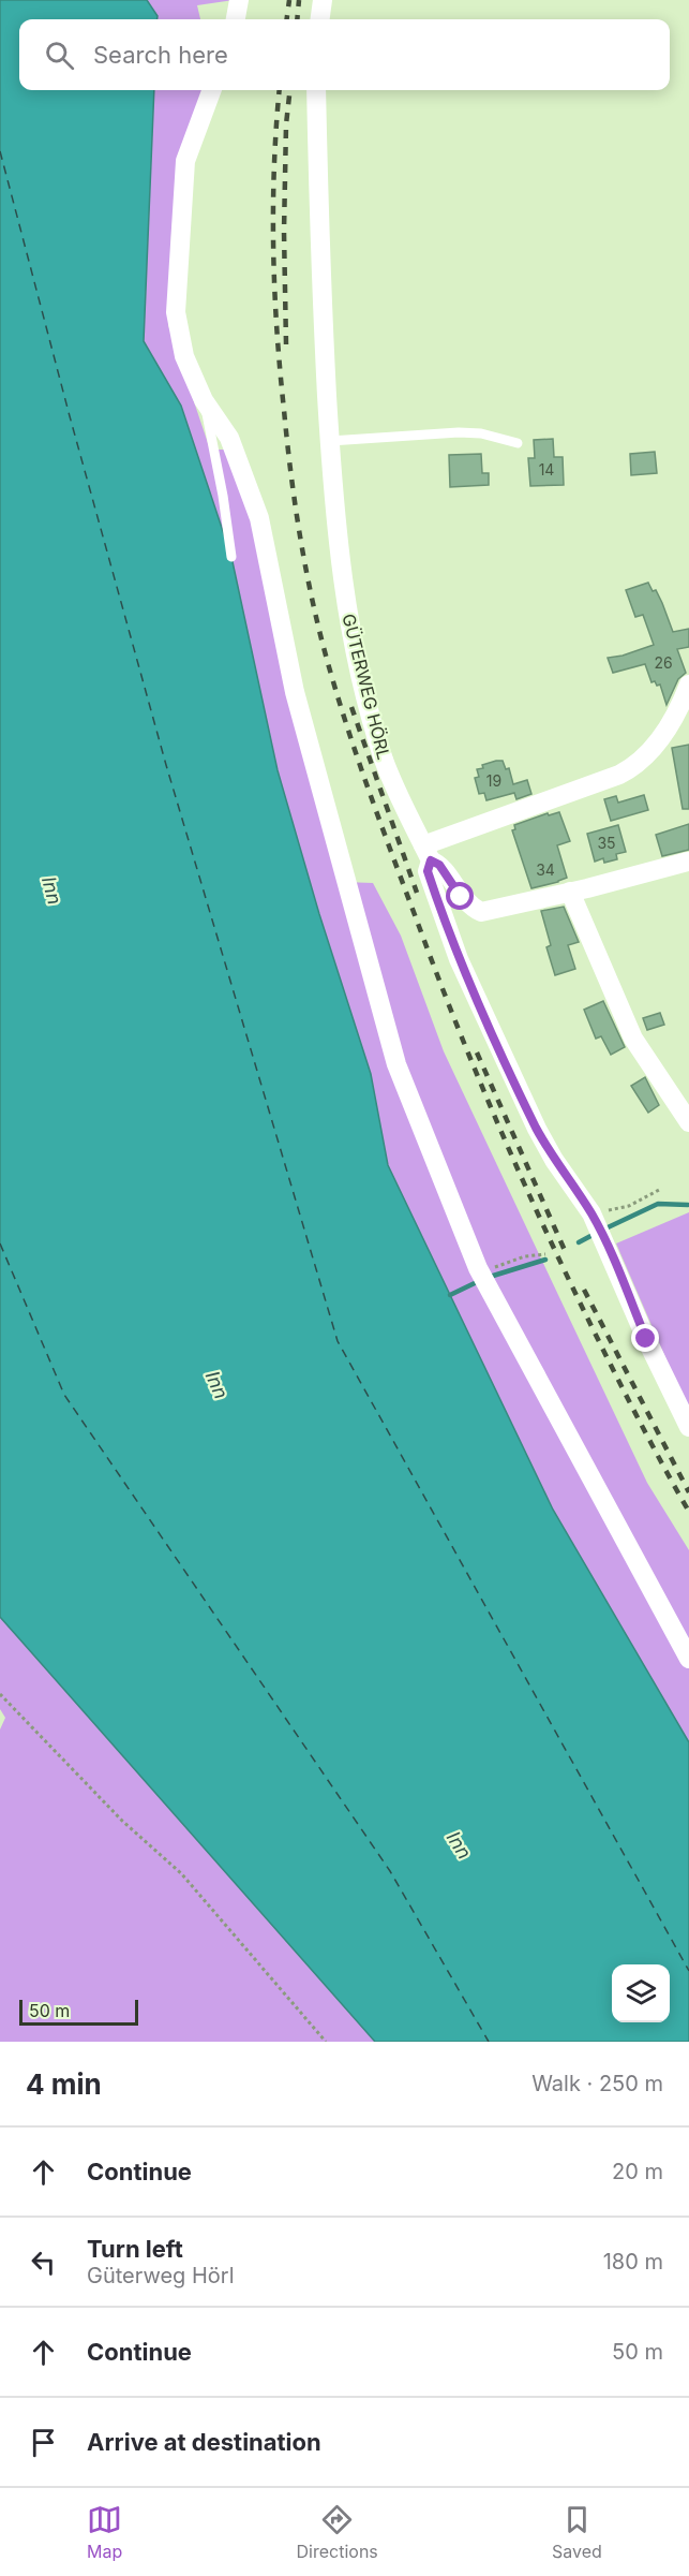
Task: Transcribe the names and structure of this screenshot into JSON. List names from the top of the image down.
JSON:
{
  "streets": {
    "street": ["GÜTERWEG HÖRL"]
  },
  "water": ["Inn"],
  "house_numbers": [
    "14",
    "26",
    "19",
    "35",
    "34"
  ],
  "scale_bar": "50 m",
  "page": {
    "search": "Search here",
    "scale": "50 m",
    "heading": ["4 min", "Walk · 250 m"],
    "list": [
      ["Continue", "20 m"],
      ["Turn left", "Güterweg Hörl", "180 m"],
      ["Continue", "50 m"],
      "Arrive at destination"
    ],
    "nav": ["Map", "Directions", "Saved"]
  }
}
